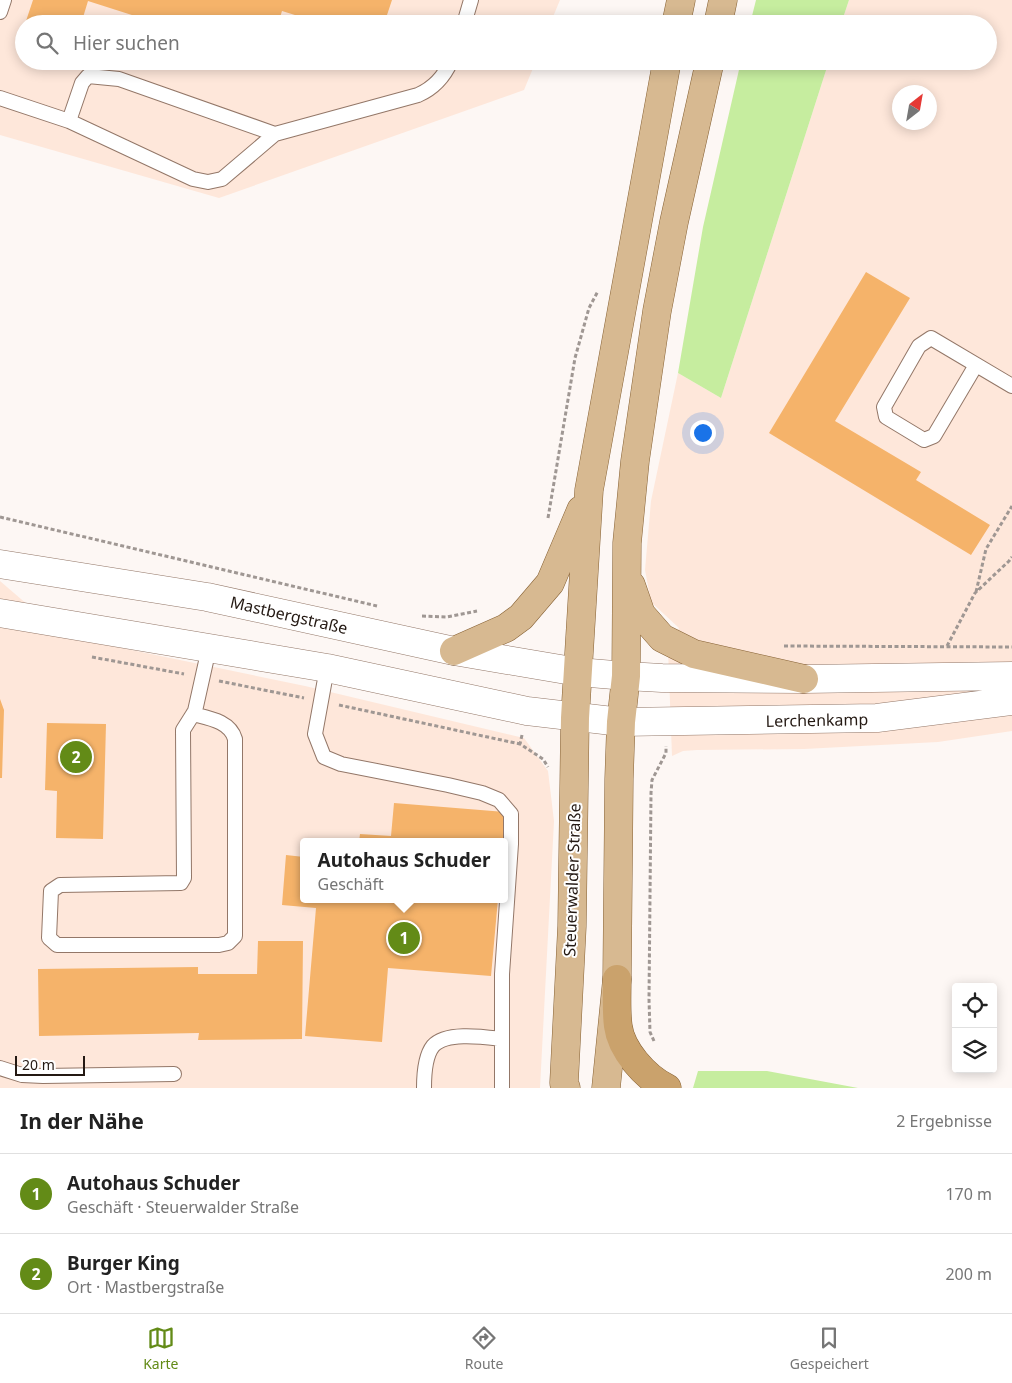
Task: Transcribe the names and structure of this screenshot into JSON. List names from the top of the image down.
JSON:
{
  "streets": {
    "main road": ["Mastbergstraße", "Lerchenkamp", "Steuerwalder Straße"]
  },
  "crossings": [
    ["Mastbergstraße", "Steuerwalder Straße"],
    ["Lerchenkamp", "Steuerwalder Straße"]
  ],
  "scale_bar": "20 m",
  "north": "top right",
  "page": {
    "search": "Hier suchen",
    "pins": ["2", "1"],
    "popup": ["Autohaus Schuder", "Geschäft"],
    "scale": "20 m",
    "heading": ["In der Nähe", "2 Ergebnisse"],
    "list": [
      {
        "mark": "1",
        "name": "Autohaus Schuder",
        "note": "Geschäft · Steuerwalder Straße",
        "value": "170 m"
      },
      {
        "mark": "2",
        "name": "Burger King",
        "note": "Ort · Mastbergstraße",
        "value": "200 m"
      }
    ],
    "nav": ["Karte", "Route", "Gespeichert"]
  }
}
